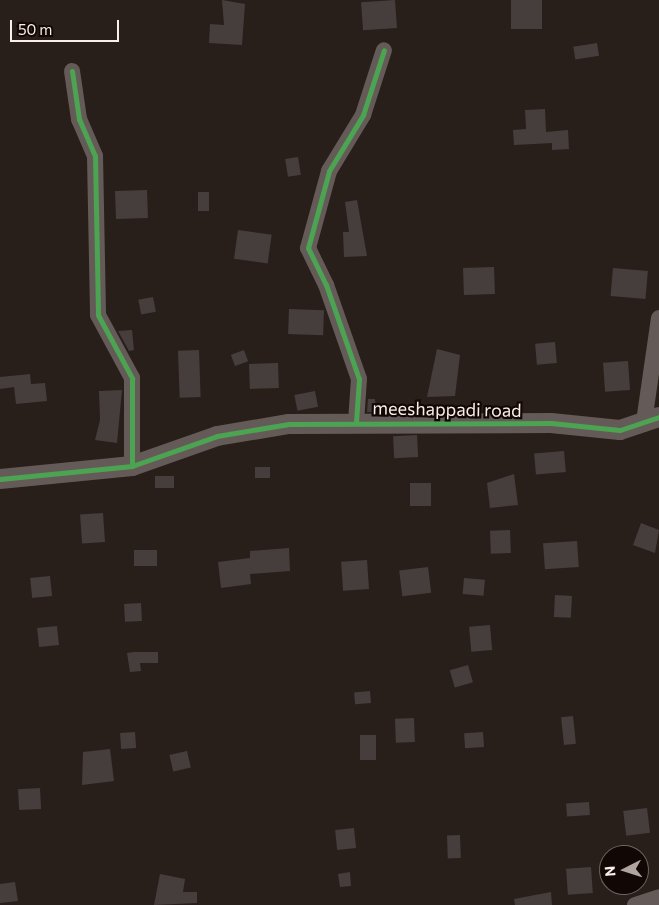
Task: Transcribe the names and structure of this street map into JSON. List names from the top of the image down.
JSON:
{
  "streets": {
    "street": ["meeshappadi road"]
  },
  "scale_bar": "50 m",
  "north": "left"
}
